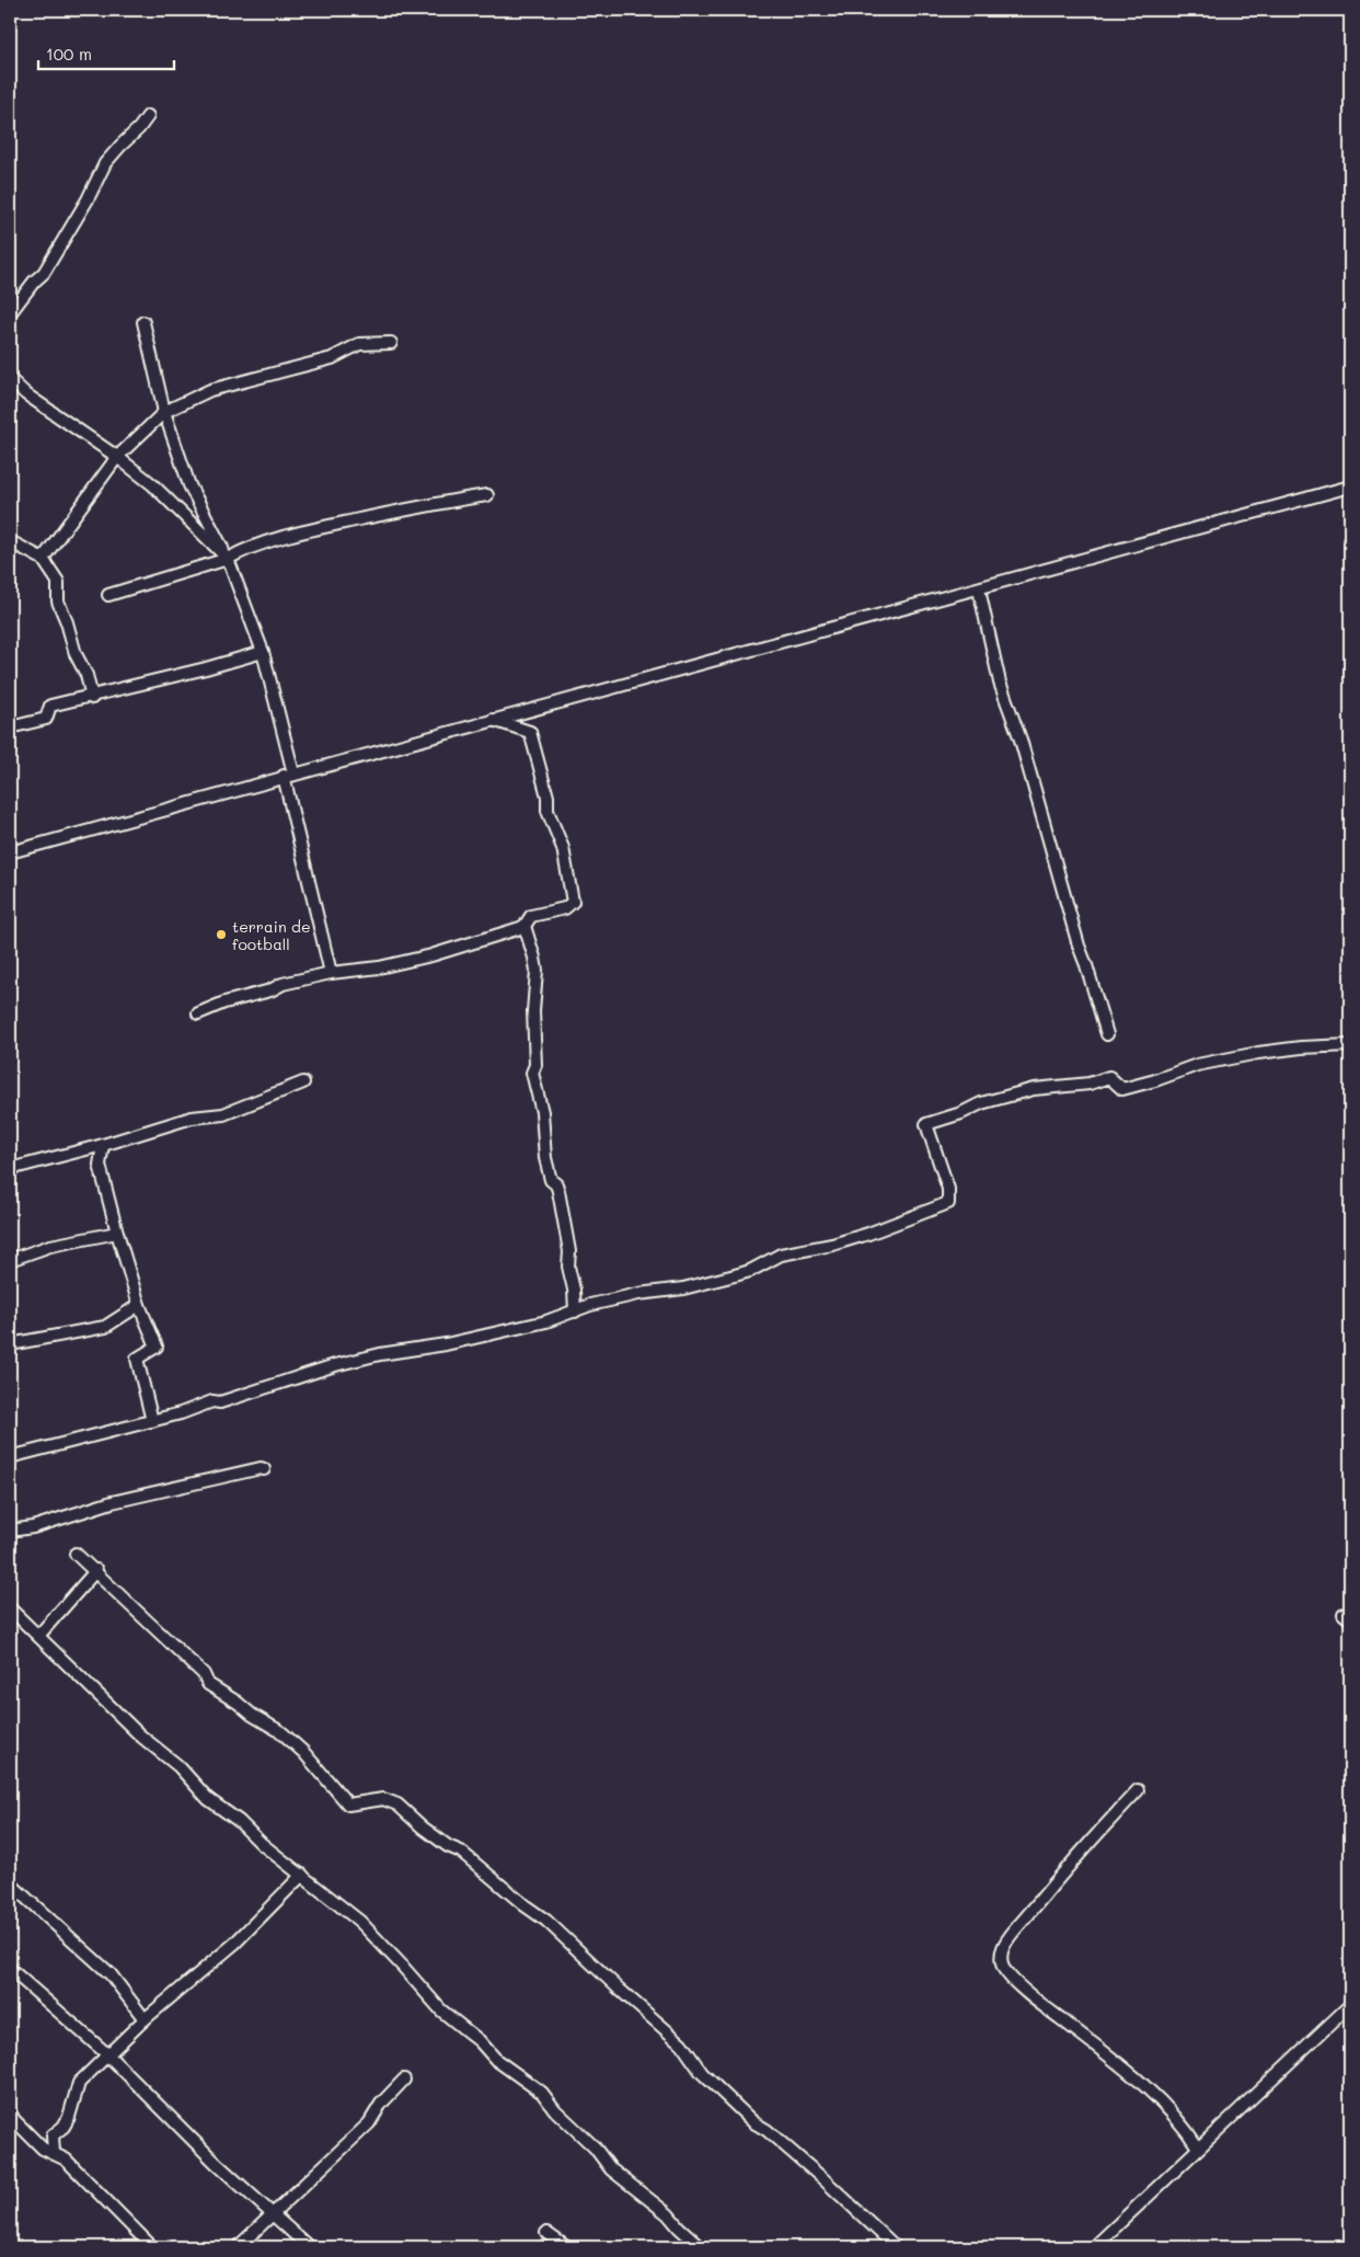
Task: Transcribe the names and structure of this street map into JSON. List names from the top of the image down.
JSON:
{
  "places": ["terrain de football"],
  "scale_bar": "100 m"
}
